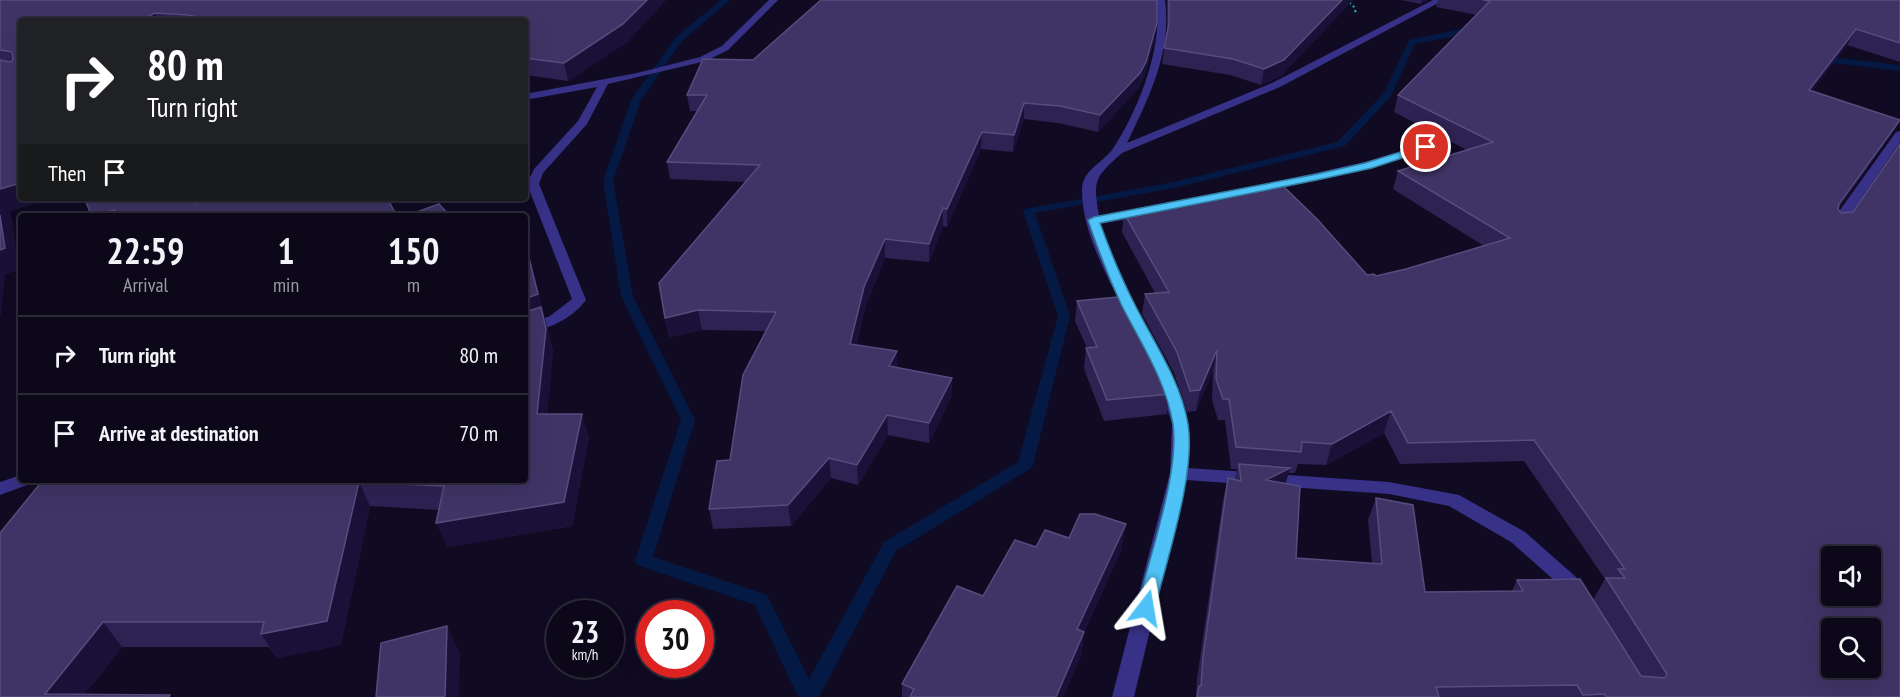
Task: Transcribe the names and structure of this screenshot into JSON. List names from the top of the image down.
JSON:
{
  "page": {
    "turn": ["80 m", "Turn right"],
    "then": "Then",
    "eta": [
      "22:59",
      "Arrival",
      "1",
      "min",
      "150",
      "m"
    ],
    "list": [
      {
        "name": "Turn right",
        "value": "80 m"
      },
      {
        "name": "Arrive at destination",
        "value": "70 m"
      }
    ],
    "speed": "23 km/h",
    "limit": "30"
  }
}
